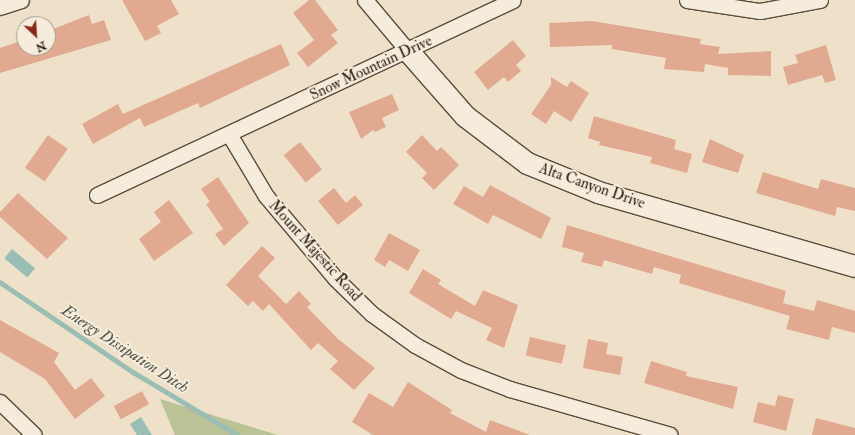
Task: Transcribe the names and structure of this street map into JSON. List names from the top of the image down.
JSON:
{
  "streets": {
    "street": ["Snow Mountain Drive", "Alta Canyon Drive", "Mount Majestic Road"]
  },
  "crossings": [
    ["Snow Mountain Drive", "Alta Canyon Drive"],
    ["Snow Mountain Drive", "Mount Majestic Road"]
  ],
  "water": ["Energy Dissipation Ditch"],
  "north": "bottom right"
}
